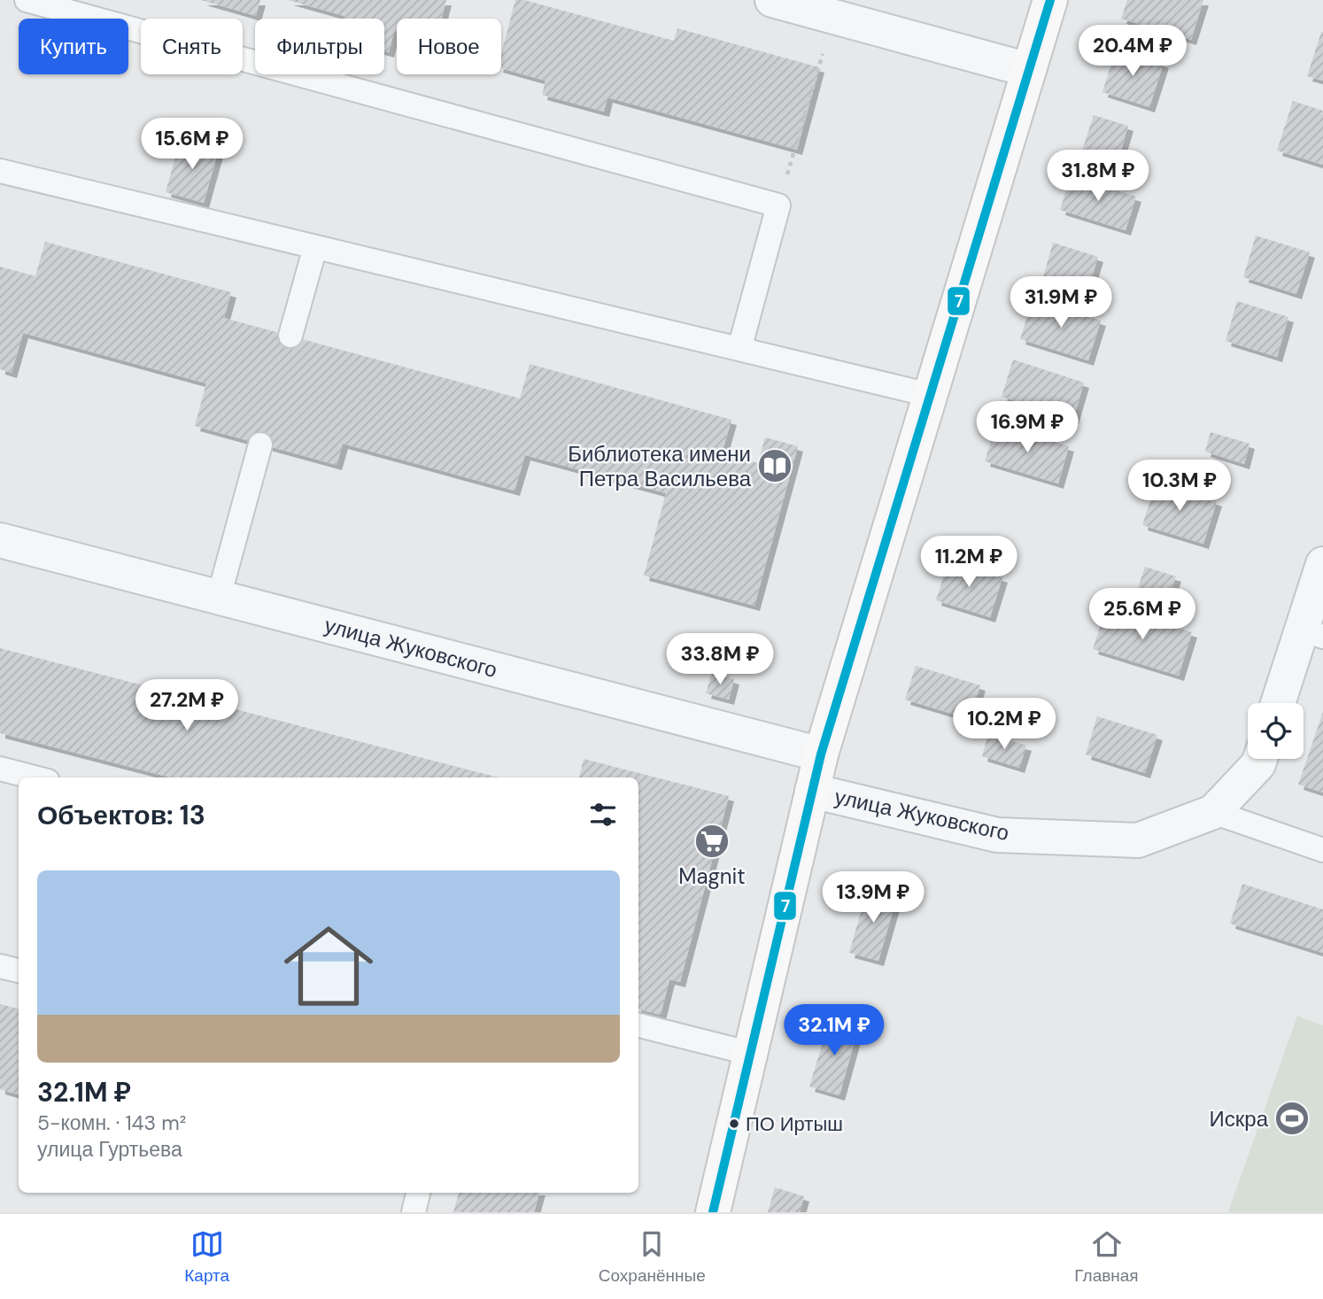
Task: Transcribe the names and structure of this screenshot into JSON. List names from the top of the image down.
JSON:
{
  "streets": {
    "street": ["улица Жуковского"]
  },
  "places": {
    "library": ["Библиотека имени Петра Васильева"],
    "supermarket": ["Magnit"],
    "sports": ["Искра"],
    "other": ["ПО Иртыш"]
  },
  "lines": ["transit line 7"],
  "page": {
    "chip": [
      "Купить",
      "Снять",
      "Фильтры",
      "Новое"
    ],
    "price": [
      "20.4M ₽",
      "15.6M ₽",
      "31.8M ₽",
      "31.9M ₽",
      "16.9M ₽",
      "10.3M ₽",
      "11.2M ₽",
      "25.6M ₽",
      "33.8M ₽",
      "27.2M ₽",
      "10.2M ₽",
      "13.9M ₽",
      "32.1M ₽"
    ],
    "heading": "Объектов: 13",
    "list": [
      {
        "name": "32.1M ₽",
        "note": "5-комн. · 143 m² · улица Гуртьева"
      }
    ],
    "tabs": ["Карта", "Сохранённые", "Главная"]
  }
}
